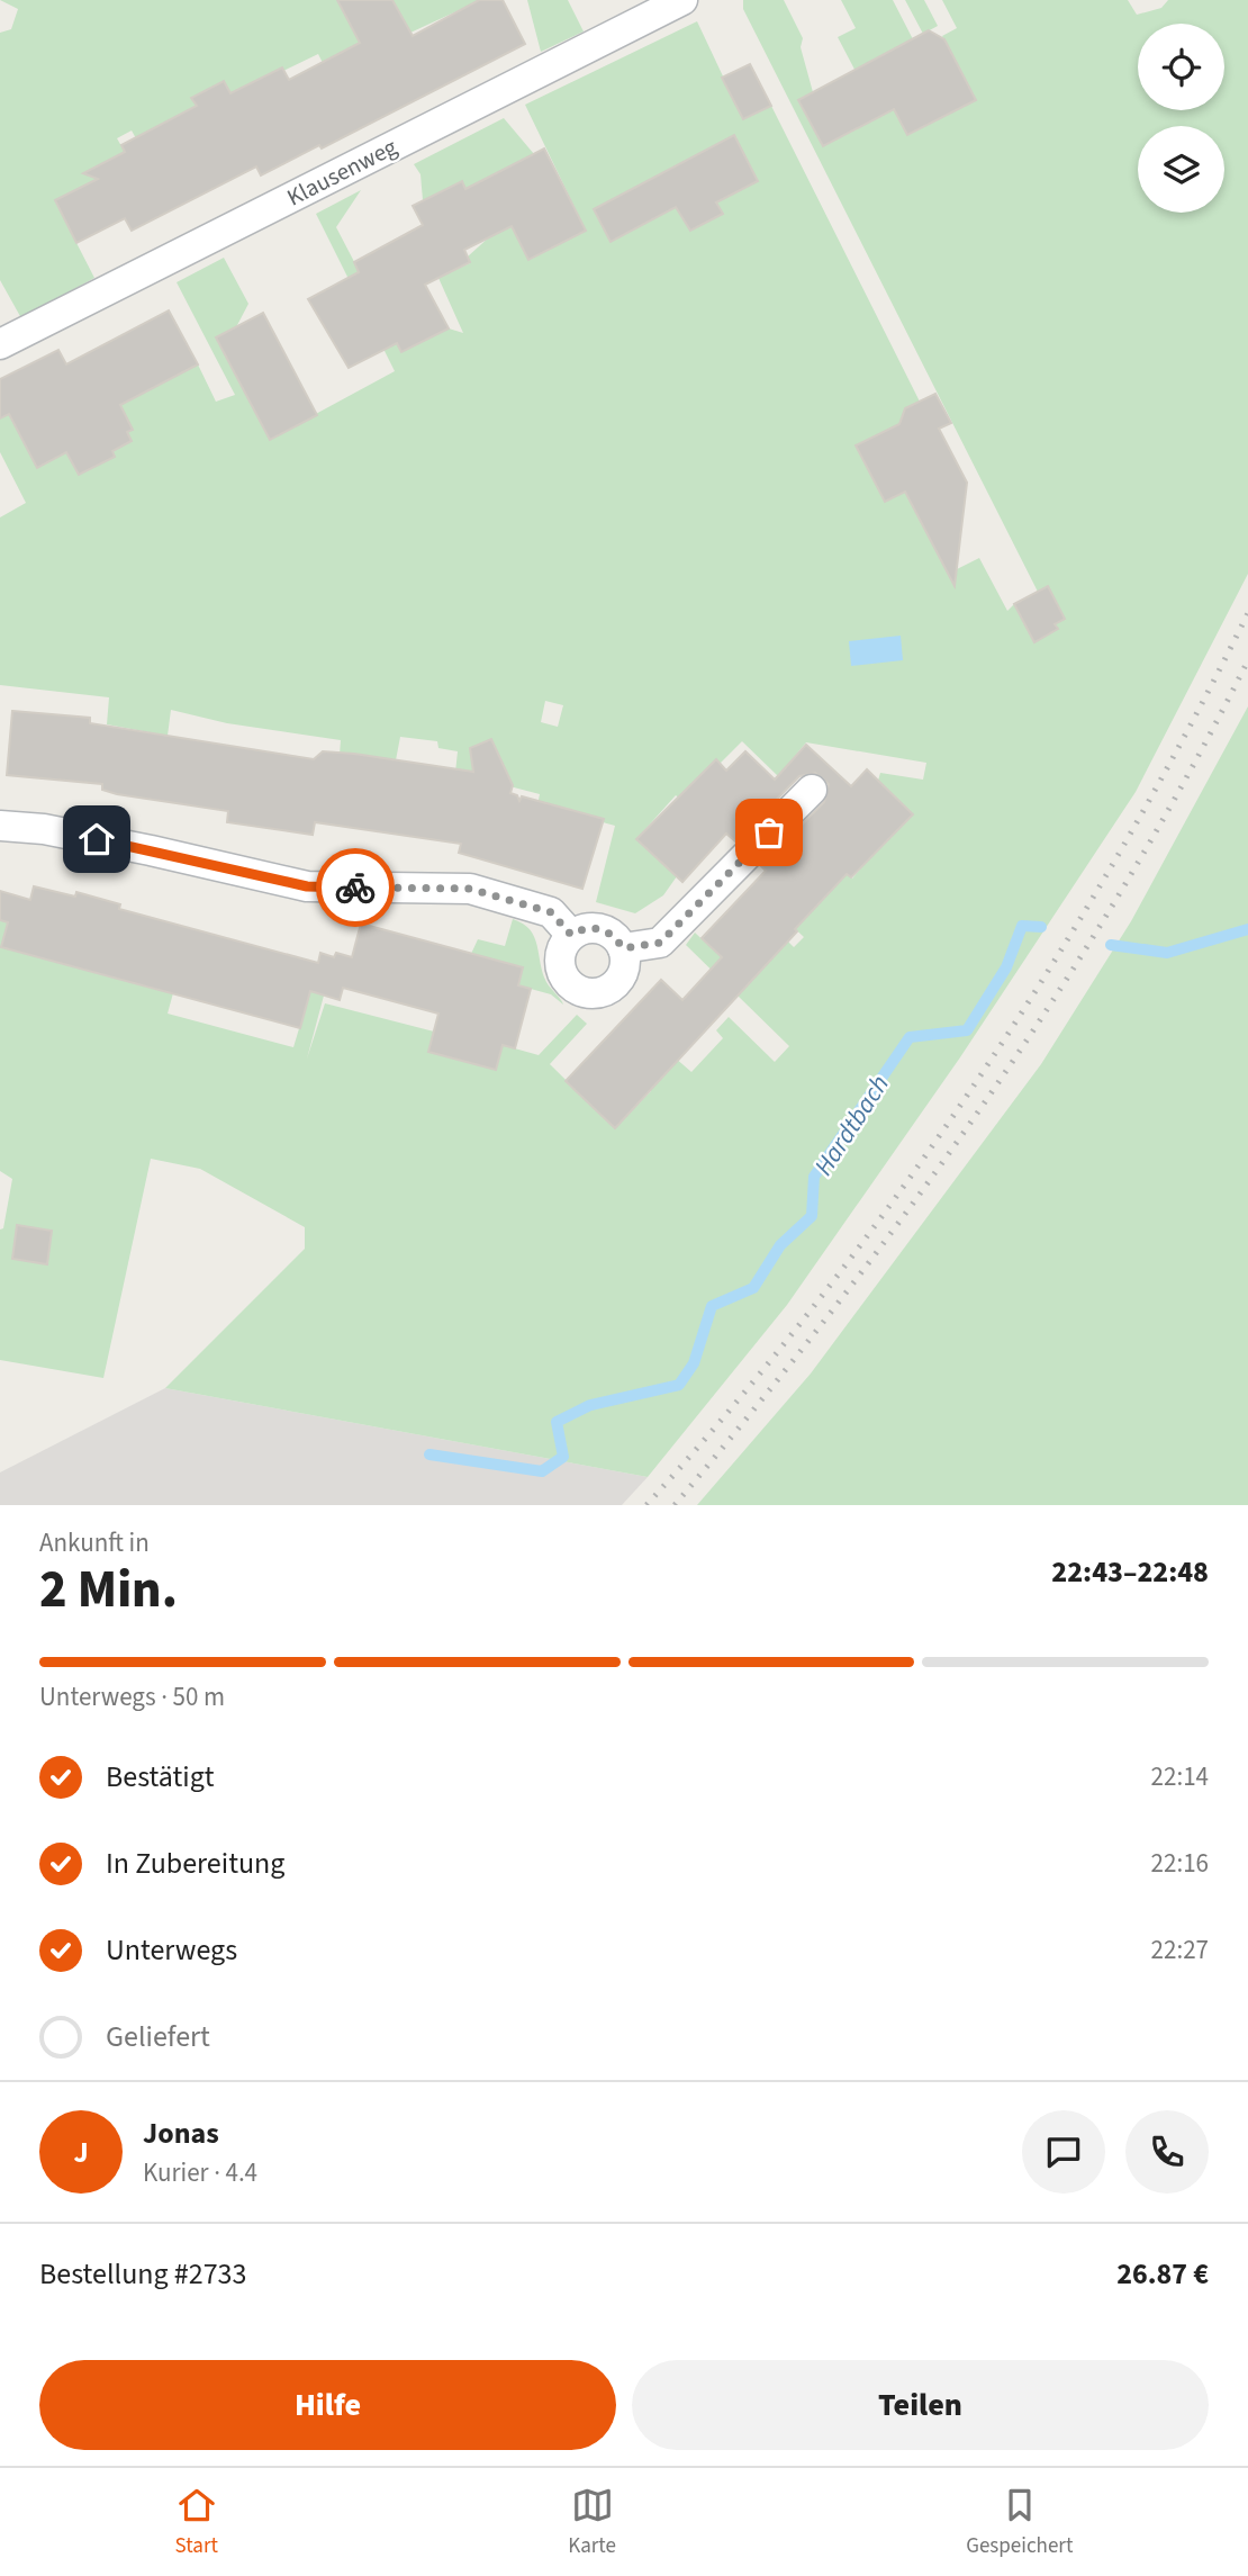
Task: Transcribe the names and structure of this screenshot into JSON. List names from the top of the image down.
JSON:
{
  "streets": {
    "street": ["Klausenweg"]
  },
  "water": ["Hardtbach"],
  "page": {
    "heading": ["2 Min.", "Ankunft in", "22:43–22:48"],
    "panel": [
      "Jonas",
      "Kurier · 4.4",
      "Bestellung #2733",
      "26.87 €"
    ],
    "bar": "Unterwegs · 50 m",
    "list": [
      ["Bestätigt", "22:14"],
      ["In Zubereitung", "22:16"],
      ["Unterwegs", "22:27"],
      "Geliefert"
    ],
    "round": "J",
    "buttons": ["Hilfe", "Teilen"],
    "tabs": ["Start", "Karte", "Gespeichert"]
  }
}
